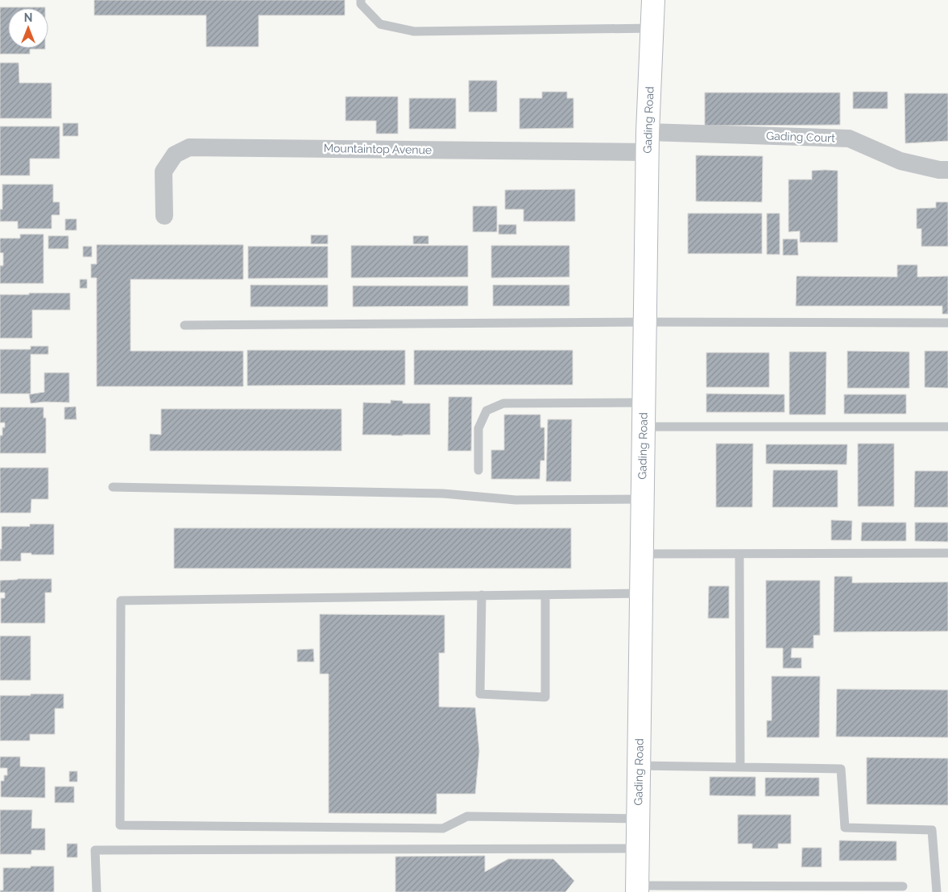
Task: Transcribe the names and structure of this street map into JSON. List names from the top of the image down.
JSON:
{
  "streets": {
    "main road": ["Gading Road"],
    "street": ["Gading Court", "Mountaintop Avenue"]
  },
  "crossings": [
    ["Gading Road", "Gading Court"],
    ["Gading Road", "Mountaintop Avenue"],
    ["Gading Court", "Mountaintop Avenue"]
  ],
  "north": "top"
}
